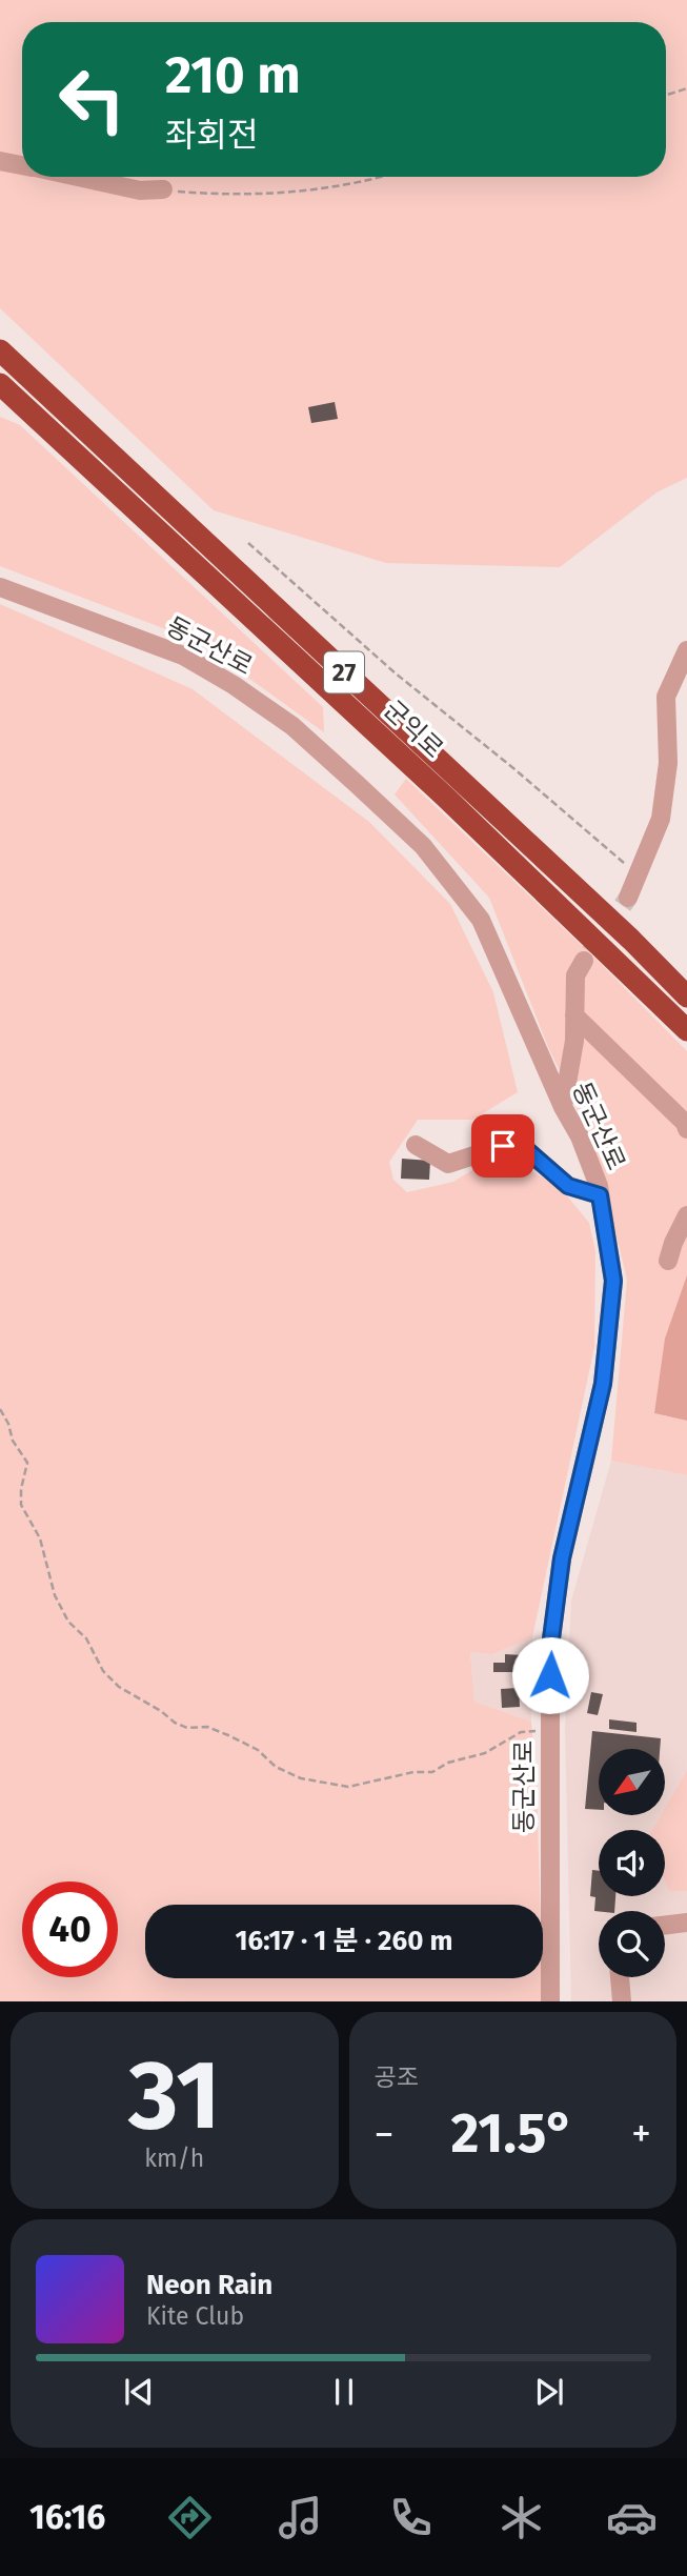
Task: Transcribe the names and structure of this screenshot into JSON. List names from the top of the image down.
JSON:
{
  "streets": {
    "highway": ["27", "군익로"],
    "street": ["동군산로"]
  },
  "north": "bottom left",
  "page": {
    "turn": ["210 m", "좌회전"],
    "limit": "40",
    "trip": "16:17 · 1 분 · 260 m",
    "tile": [
      ["31", "km/h"],
      "공조"
    ],
    "heat": ["−", "21.5°", "+"],
    "song": ["Neon Rain", "Kite Club"],
    "tabs": "16:16"
  }
}
